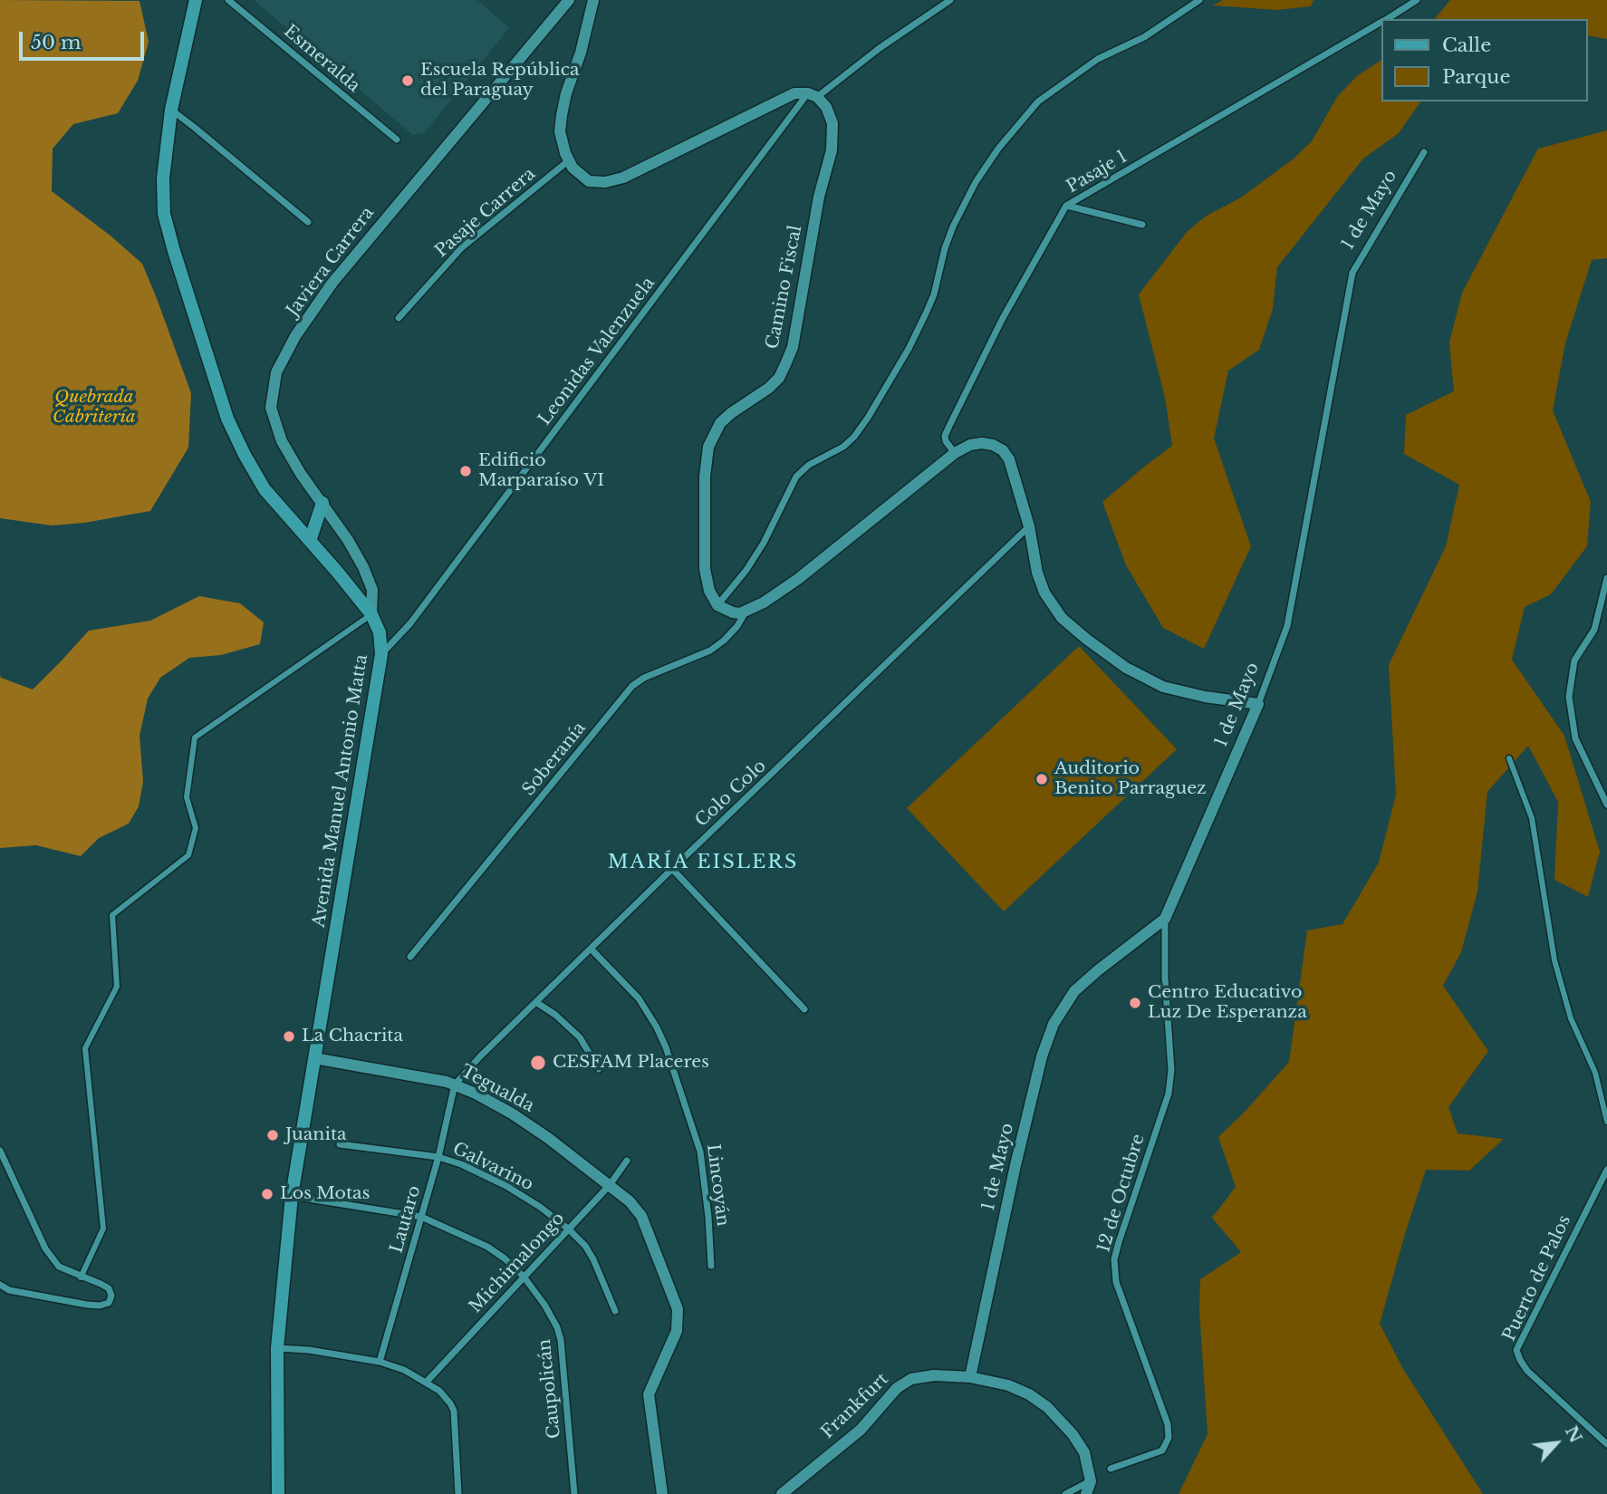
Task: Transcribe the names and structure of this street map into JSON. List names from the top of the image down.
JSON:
{
  "streets": {
    "main road": ["Avenida Manuel Antonio Matta"],
    "street": [
      "Esmeralda",
      "Pasaje 1",
      "1 de Mayo",
      "Pasaje Carrera",
      "Javiera Carrera",
      "Camino Fiscal",
      "Leonidas Valenzuela",
      "Soberanía",
      "Colo Colo",
      "Tegualda",
      "Galvarino",
      "Lincoyán",
      "12 de Octubre",
      "Lautaro",
      "Michimalongo",
      "Puerto de Palos",
      "Caupolicán",
      "Frankfurt"
    ]
  },
  "crossings": [
    ["1 de Mayo", "12 de Octubre"],
    ["1 de Mayo", "Frankfurt"],
    ["Javiera Carrera", "Avenida Manuel Antonio Matta"],
    ["Camino Fiscal", "Leonidas Valenzuela"],
    ["Leonidas Valenzuela", "Avenida Manuel Antonio Matta"],
    ["Avenida Manuel Antonio Matta", "Tegualda"],
    ["Avenida Manuel Antonio Matta", "Caupolicán"],
    ["Colo Colo", "Tegualda"],
    ["Colo Colo", "Lincoyán"],
    ["Colo Colo", "Lautaro"],
    ["Tegualda", "Lautaro"],
    ["Tegualda", "Michimalongo"],
    ["Galvarino", "Lautaro"],
    ["Galvarino", "Michimalongo"],
    ["Lautaro", "Caupolicán"],
    ["Michimalongo", "Caupolicán"]
  ],
  "districts": ["MARÍA EISLERS"],
  "parks": ["Quebrada Cabritería"],
  "places": [
    "Escuela República del Paraguay",
    "Edificio Marparaíso VI",
    "Auditorio Benito Parraguez",
    "Centro Educativo Luz De Esperanza",
    "La Chacrita",
    "CESFAM Placeres",
    "Juanita",
    "Los Motas"
  ],
  "legend": ["Calle", "Parque"],
  "scale_bar": "50 m",
  "north": "top right"
}
